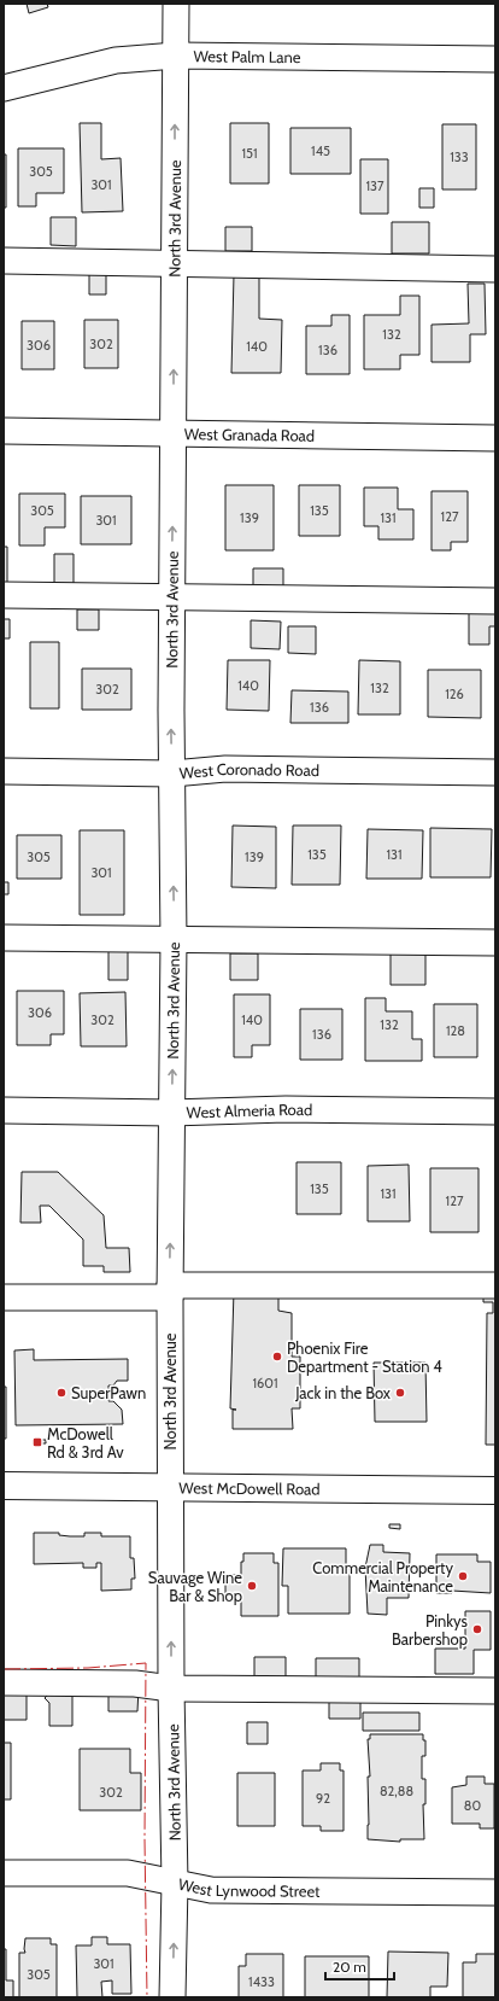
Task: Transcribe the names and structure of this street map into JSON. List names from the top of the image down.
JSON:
{
  "streets": {
    "main road": ["West McDowell Road"],
    "street": [
      "West Palm Lane",
      "North 3rd Avenue",
      "West Granada Road",
      "West Coronado Road",
      "West Almeria Road",
      "West Lynwood Street"
    ]
  },
  "crossings": [
    ["West Palm Lane", "North 3rd Avenue"],
    ["North 3rd Avenue", "West Granada Road"],
    ["North 3rd Avenue", "West Coronado Road"],
    ["North 3rd Avenue", "West Almeria Road"],
    ["North 3rd Avenue", "West McDowell Road"],
    ["North 3rd Avenue", "West Lynwood Street"]
  ],
  "one_way": ["North 3rd Avenue"],
  "places": {
    "other": [
      "Phoenix Fire Department - Station 4",
      "SuperPawn",
      "Jack in the Box",
      "Commercial Property Maintenance",
      "Sauvage Wine Bar & Shop",
      "Pinkys Barbershop"
    ],
    "transit": ["McDowell Rd & 3rd Av"]
  },
  "house_numbers": [
    "145",
    "151",
    "133",
    "305",
    "301",
    "137",
    "132",
    "302",
    "306",
    "140",
    "136",
    "305",
    "135",
    "127",
    "139",
    "131",
    "301",
    "140",
    "132",
    "302",
    "126",
    "136",
    "135",
    "131",
    "305",
    "139",
    "301",
    "306",
    "302",
    "140",
    "132",
    "128",
    "136",
    "135",
    "131",
    "127",
    "1601",
    "82,88",
    "302",
    "92",
    "80",
    "301",
    "305",
    "1433"
  ],
  "scale_bar": "20 m"
}
